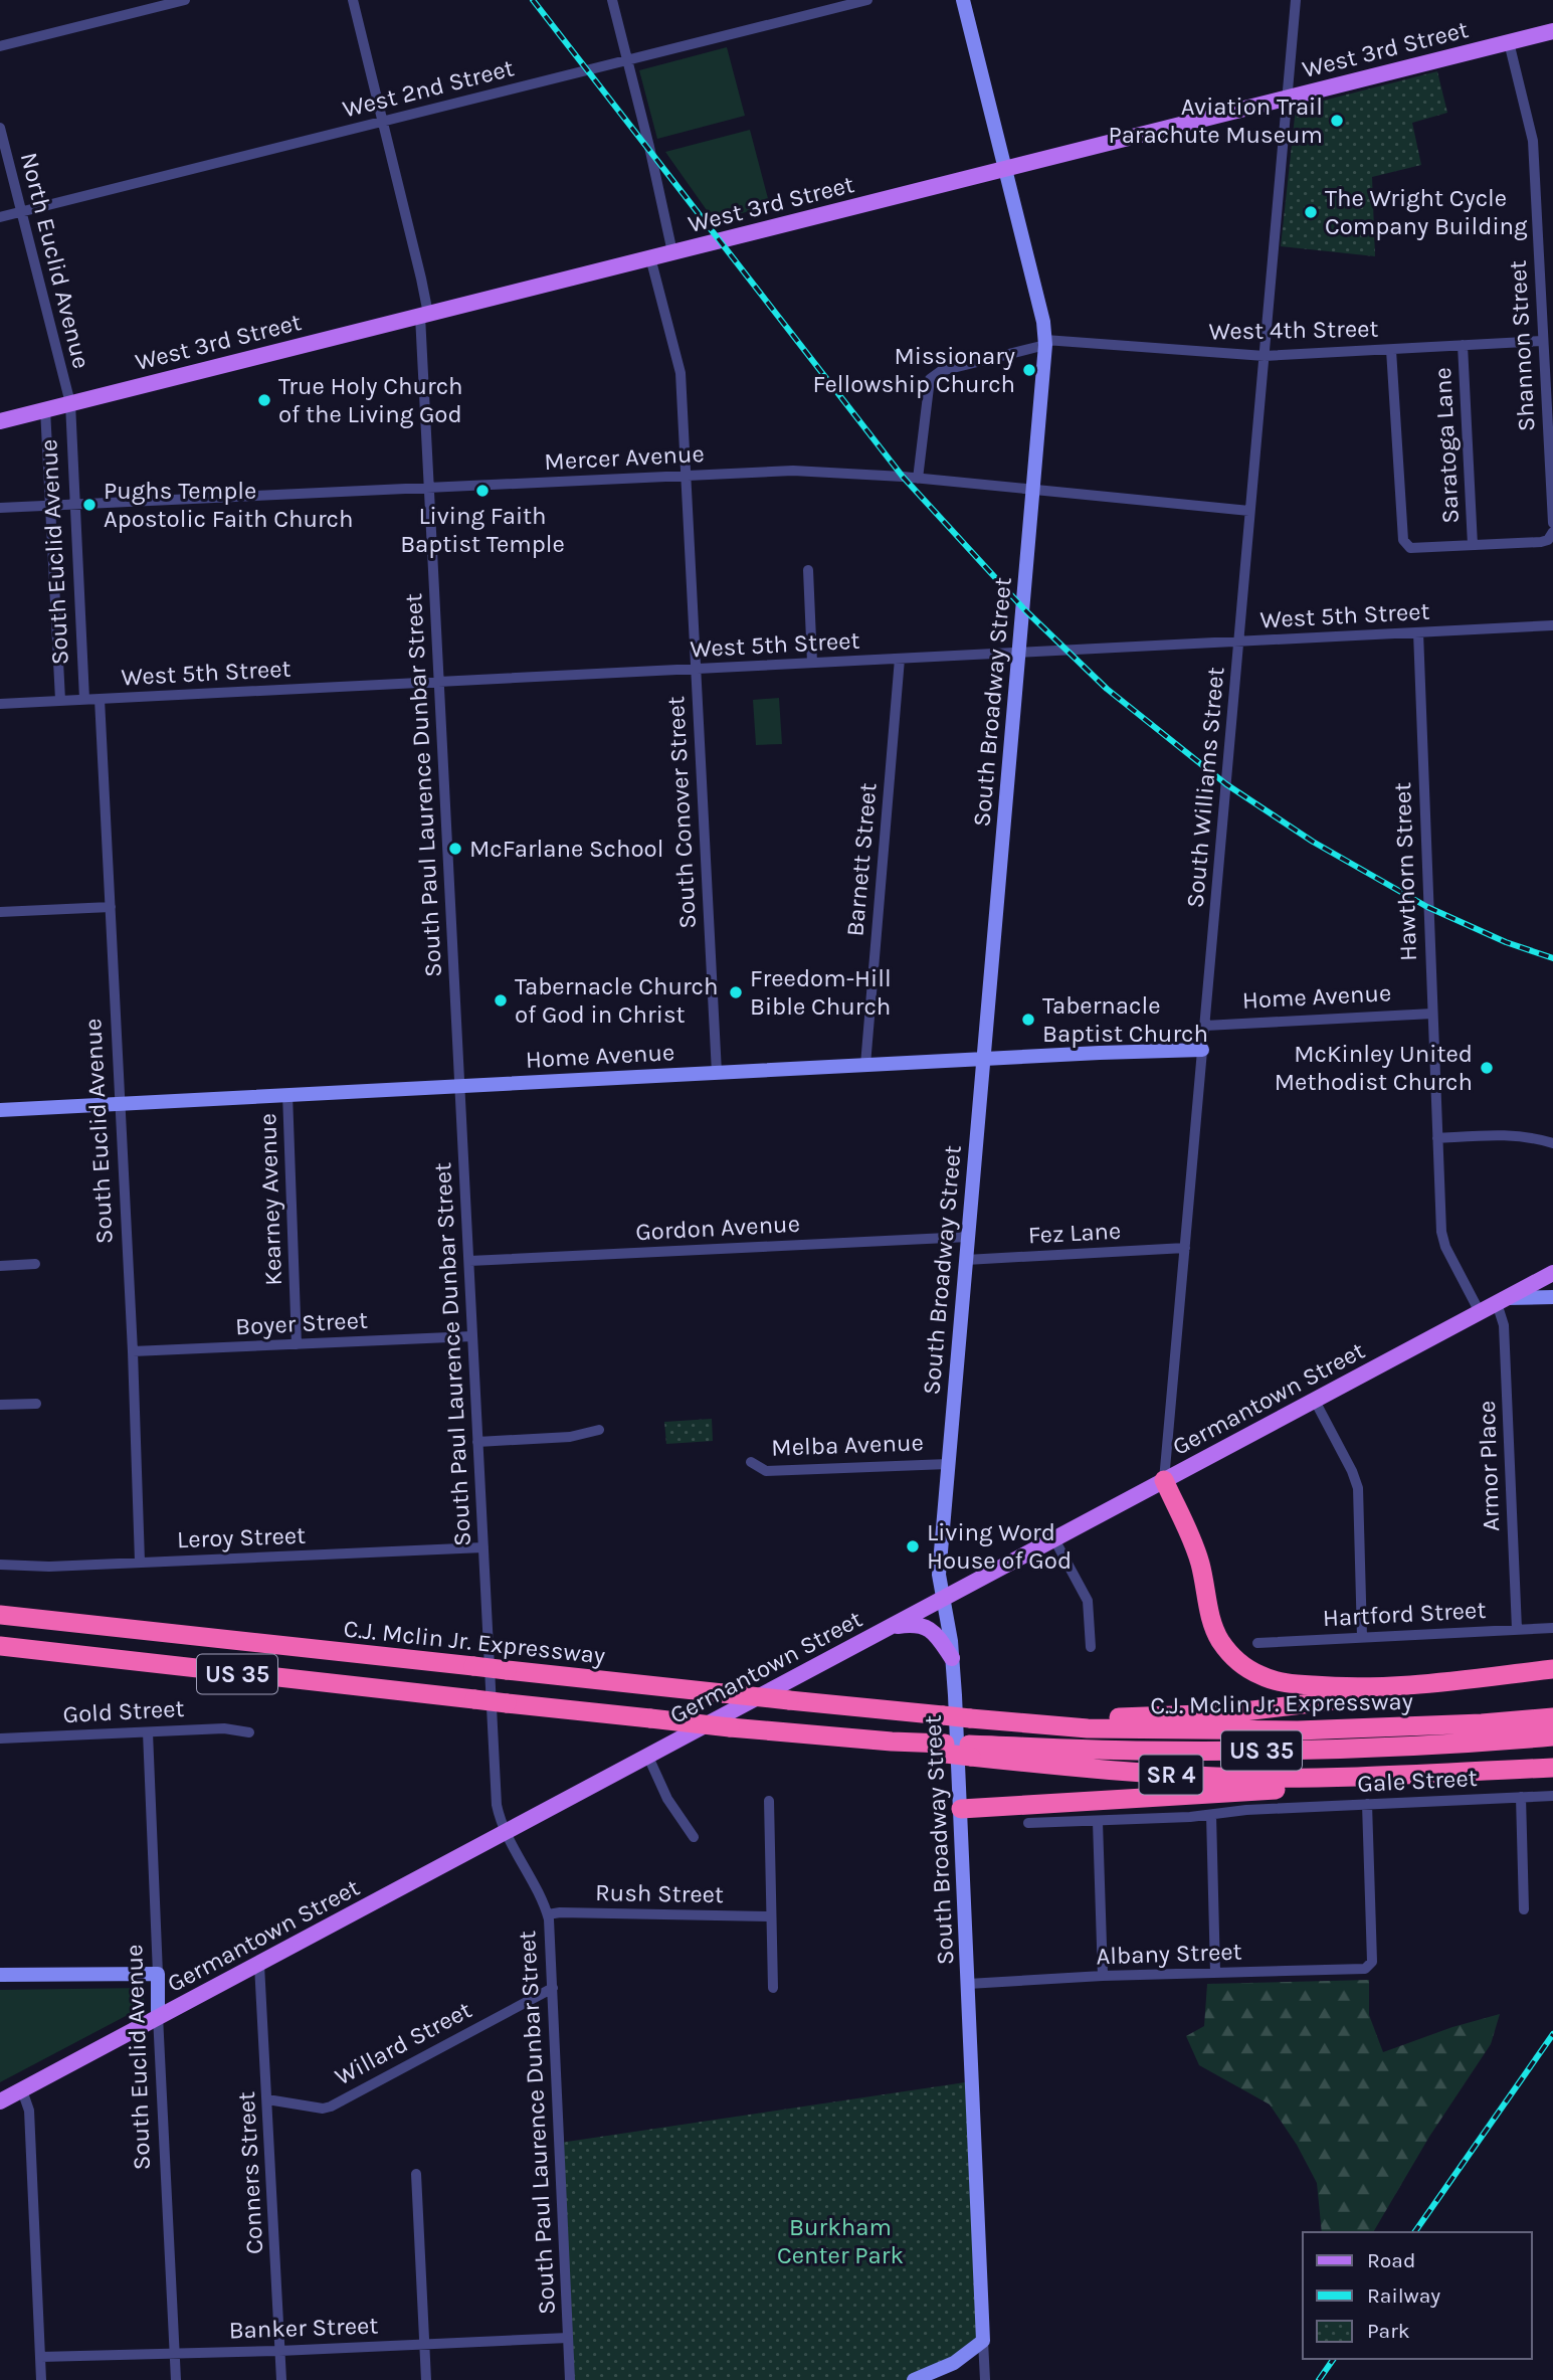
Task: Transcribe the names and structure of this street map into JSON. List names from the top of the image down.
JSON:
{
  "streets": {
    "highway": ["C.J. Mclin Jr. Expressway", "US 35", "SR 4"],
    "main road": ["West 3rd Street", "Germantown Street"],
    "street": [
      "West 2nd Street",
      "North Euclid Avenue",
      "West 4th Street",
      "Shannon Street",
      "Saratoga Lane",
      "Mercer Avenue",
      "South Euclid Avenue",
      "West 5th Street",
      "South Broadway Street",
      "South Paul Laurence Dunbar Street",
      "South Williams Street",
      "South Conover Street",
      "Barnett Street",
      "Hawthorn Street",
      "Home Avenue",
      "Kearney Avenue",
      "Gordon Avenue",
      "Fez Lane",
      "Boyer Street",
      "Melba Avenue",
      "Armor Place",
      "Leroy Street",
      "Hartford Street",
      "Gold Street",
      "Gale Street",
      "Rush Street",
      "Albany Street",
      "Willard Street",
      "Conners Street",
      "Banker Street"
    ]
  },
  "crossings": [
    ["West 3rd Street", "North Euclid Avenue"],
    ["West 3rd Street", "Shannon Street"],
    ["West 3rd Street", "South Euclid Avenue"],
    ["West 3rd Street", "South Broadway Street"],
    ["West 3rd Street", "South Paul Laurence Dunbar Street"],
    ["West 3rd Street", "South Williams Street"],
    ["West 3rd Street", "South Conover Street"],
    ["West 2nd Street", "North Euclid Avenue"],
    ["West 2nd Street", "South Paul Laurence Dunbar Street"],
    ["North Euclid Avenue", "South Euclid Avenue"],
    ["West 4th Street", "Shannon Street"],
    ["West 4th Street", "Saratoga Lane"],
    ["West 4th Street", "Mercer Avenue"],
    ["West 4th Street", "South Broadway Street"],
    ["West 4th Street", "South Williams Street"],
    ["Mercer Avenue", "South Euclid Avenue"],
    ["Mercer Avenue", "South Broadway Street"],
    ["Mercer Avenue", "South Paul Laurence Dunbar Street"],
    ["Mercer Avenue", "South Williams Street"],
    ["Mercer Avenue", "South Conover Street"],
    ["South Euclid Avenue", "West 5th Street"],
    ["South Euclid Avenue", "Home Avenue"],
    ["South Euclid Avenue", "Boyer Street"],
    ["South Euclid Avenue", "Germantown Street"],
    ["South Euclid Avenue", "Leroy Street"],
    ["South Euclid Avenue", "Gold Street"],
    ["South Euclid Avenue", "Banker Street"],
    ["West 5th Street", "South Broadway Street"],
    ["West 5th Street", "South Paul Laurence Dunbar Street"],
    ["West 5th Street", "South Williams Street"],
    ["West 5th Street", "South Conover Street"],
    ["West 5th Street", "Barnett Street"],
    ["West 5th Street", "Hawthorn Street"],
    ["South Broadway Street", "Home Avenue"],
    ["South Broadway Street", "Gordon Avenue"],
    ["South Broadway Street", "Fez Lane"],
    ["South Broadway Street", "Germantown Street"],
    ["South Broadway Street", "Melba Avenue"],
    ["South Broadway Street", "Albany Street"],
    ["South Paul Laurence Dunbar Street", "Home Avenue"],
    ["South Paul Laurence Dunbar Street", "Gordon Avenue"],
    ["South Paul Laurence Dunbar Street", "Boyer Street"],
    ["South Paul Laurence Dunbar Street", "Germantown Street"],
    ["South Paul Laurence Dunbar Street", "Leroy Street"],
    ["South Paul Laurence Dunbar Street", "Rush Street"],
    ["South Paul Laurence Dunbar Street", "Willard Street"],
    ["South Paul Laurence Dunbar Street", "Banker Street"],
    ["South Williams Street", "Home Avenue"],
    ["South Williams Street", "Fez Lane"],
    ["South Williams Street", "Germantown Street"],
    ["South Conover Street", "Home Avenue"],
    ["Barnett Street", "Home Avenue"],
    ["Hawthorn Street", "Home Avenue"],
    ["Hawthorn Street", "Germantown Street"],
    ["Home Avenue", "Kearney Avenue"],
    ["Kearney Avenue", "Boyer Street"],
    ["Germantown Street", "Armor Place"],
    ["Germantown Street", "Conners Street"],
    ["Armor Place", "Hartford Street"],
    ["C.J. Mclin Jr. Expressway", "US 35"],
    ["C.J. Mclin Jr. Expressway", "SR 4"],
    ["US 35", "SR 4"],
    ["Gale Street", "Albany Street"],
    ["Willard Street", "Conners Street"],
    ["Conners Street", "Banker Street"]
  ],
  "parks": ["Burkham Center Park"],
  "places": [
    "Aviation Trail Parachute Museum",
    "The Wright Cycle Company Building",
    "Missionary Fellowship Church",
    "True Holy Church of the Living God",
    "Living Faith Baptist Temple",
    "Pughs Temple Apostolic Faith Church",
    "McFarlane School",
    "Freedom-Hill Bible Church",
    "Tabernacle Church of God in Christ",
    "Tabernacle Baptist Church",
    "McKinley United Methodist Church",
    "Living Word House of God"
  ],
  "legend": ["Road", "Railway", "Park"]
}
